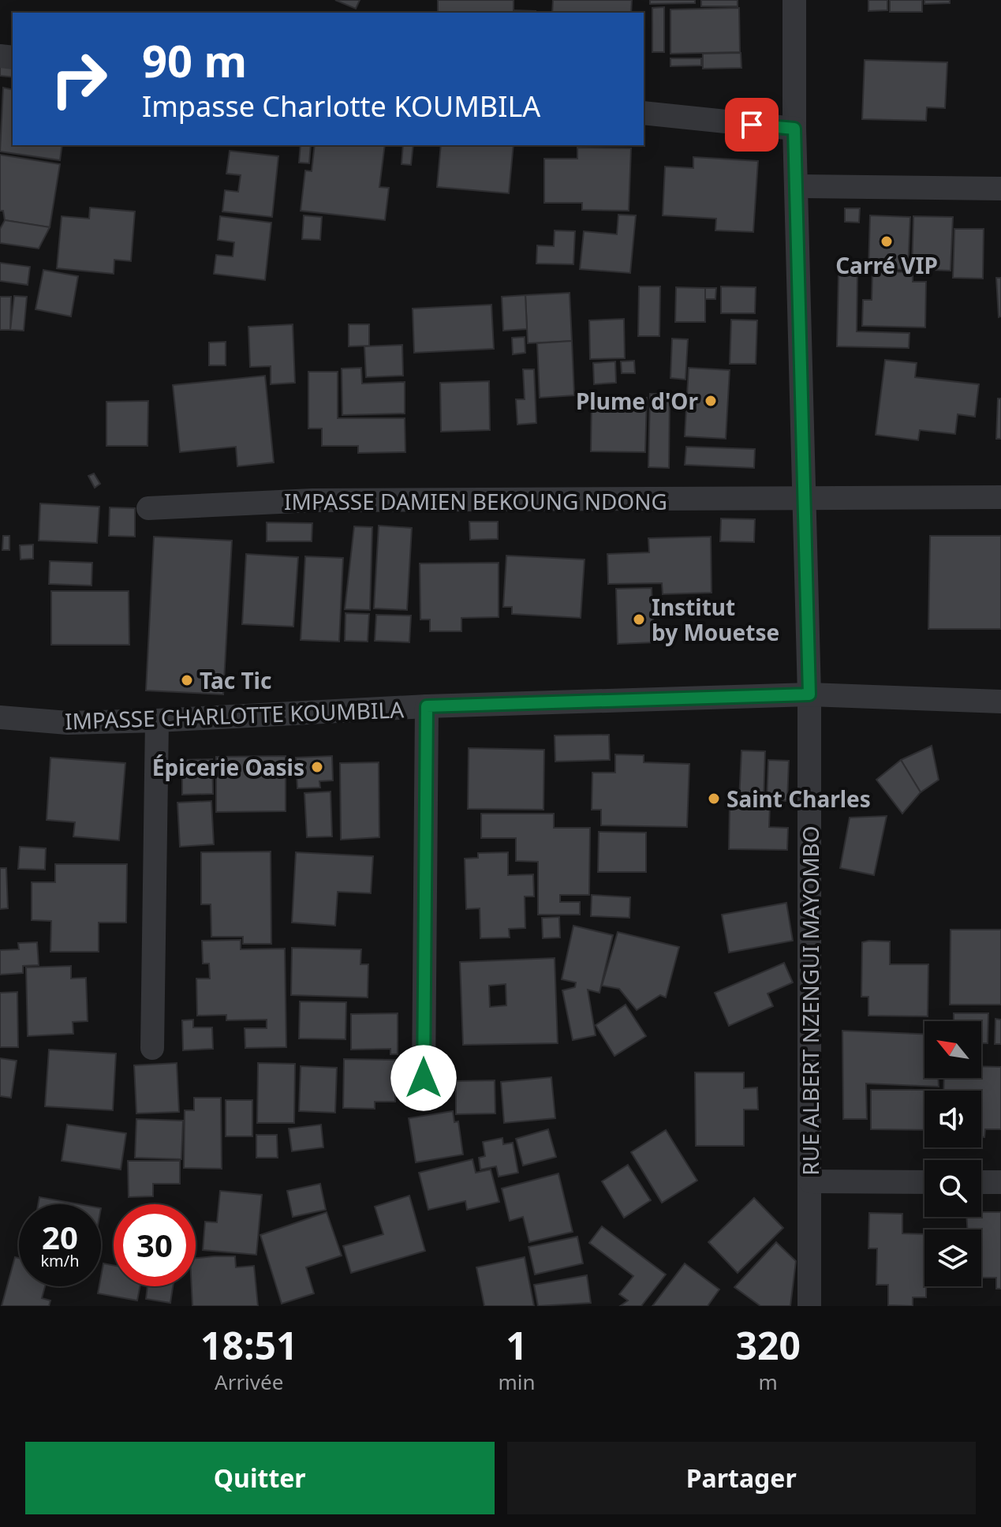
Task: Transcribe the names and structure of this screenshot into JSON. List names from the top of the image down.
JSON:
{
  "streets": {
    "street": ["IMPASSE DAMIEN BEKOUNG NDONG", "IMPASSE CHARLOTTE KOUMBILA", "RUE ALBERT NZENGUI MAYOMBO"]
  },
  "crossings": [
    ["IMPASSE DAMIEN BEKOUNG NDONG", "RUE ALBERT NZENGUI MAYOMBO"],
    ["IMPASSE CHARLOTTE KOUMBILA", "RUE ALBERT NZENGUI MAYOMBO"]
  ],
  "places": [
    "Carré VIP",
    "Plume d'Or",
    "Institut by Mouetse",
    "Tac Tic",
    "Épicerie Oasis",
    "Saint Charles"
  ],
  "north": "top left",
  "page": {
    "turn": ["90 m", "Impasse Charlotte KOUMBILA"],
    "speed": "20 km/h",
    "limit": "30",
    "eta": [
      "18:51",
      "Arrivée",
      "1",
      "min",
      "320",
      "m"
    ],
    "buttons": ["Quitter", "Partager"]
  }
}
